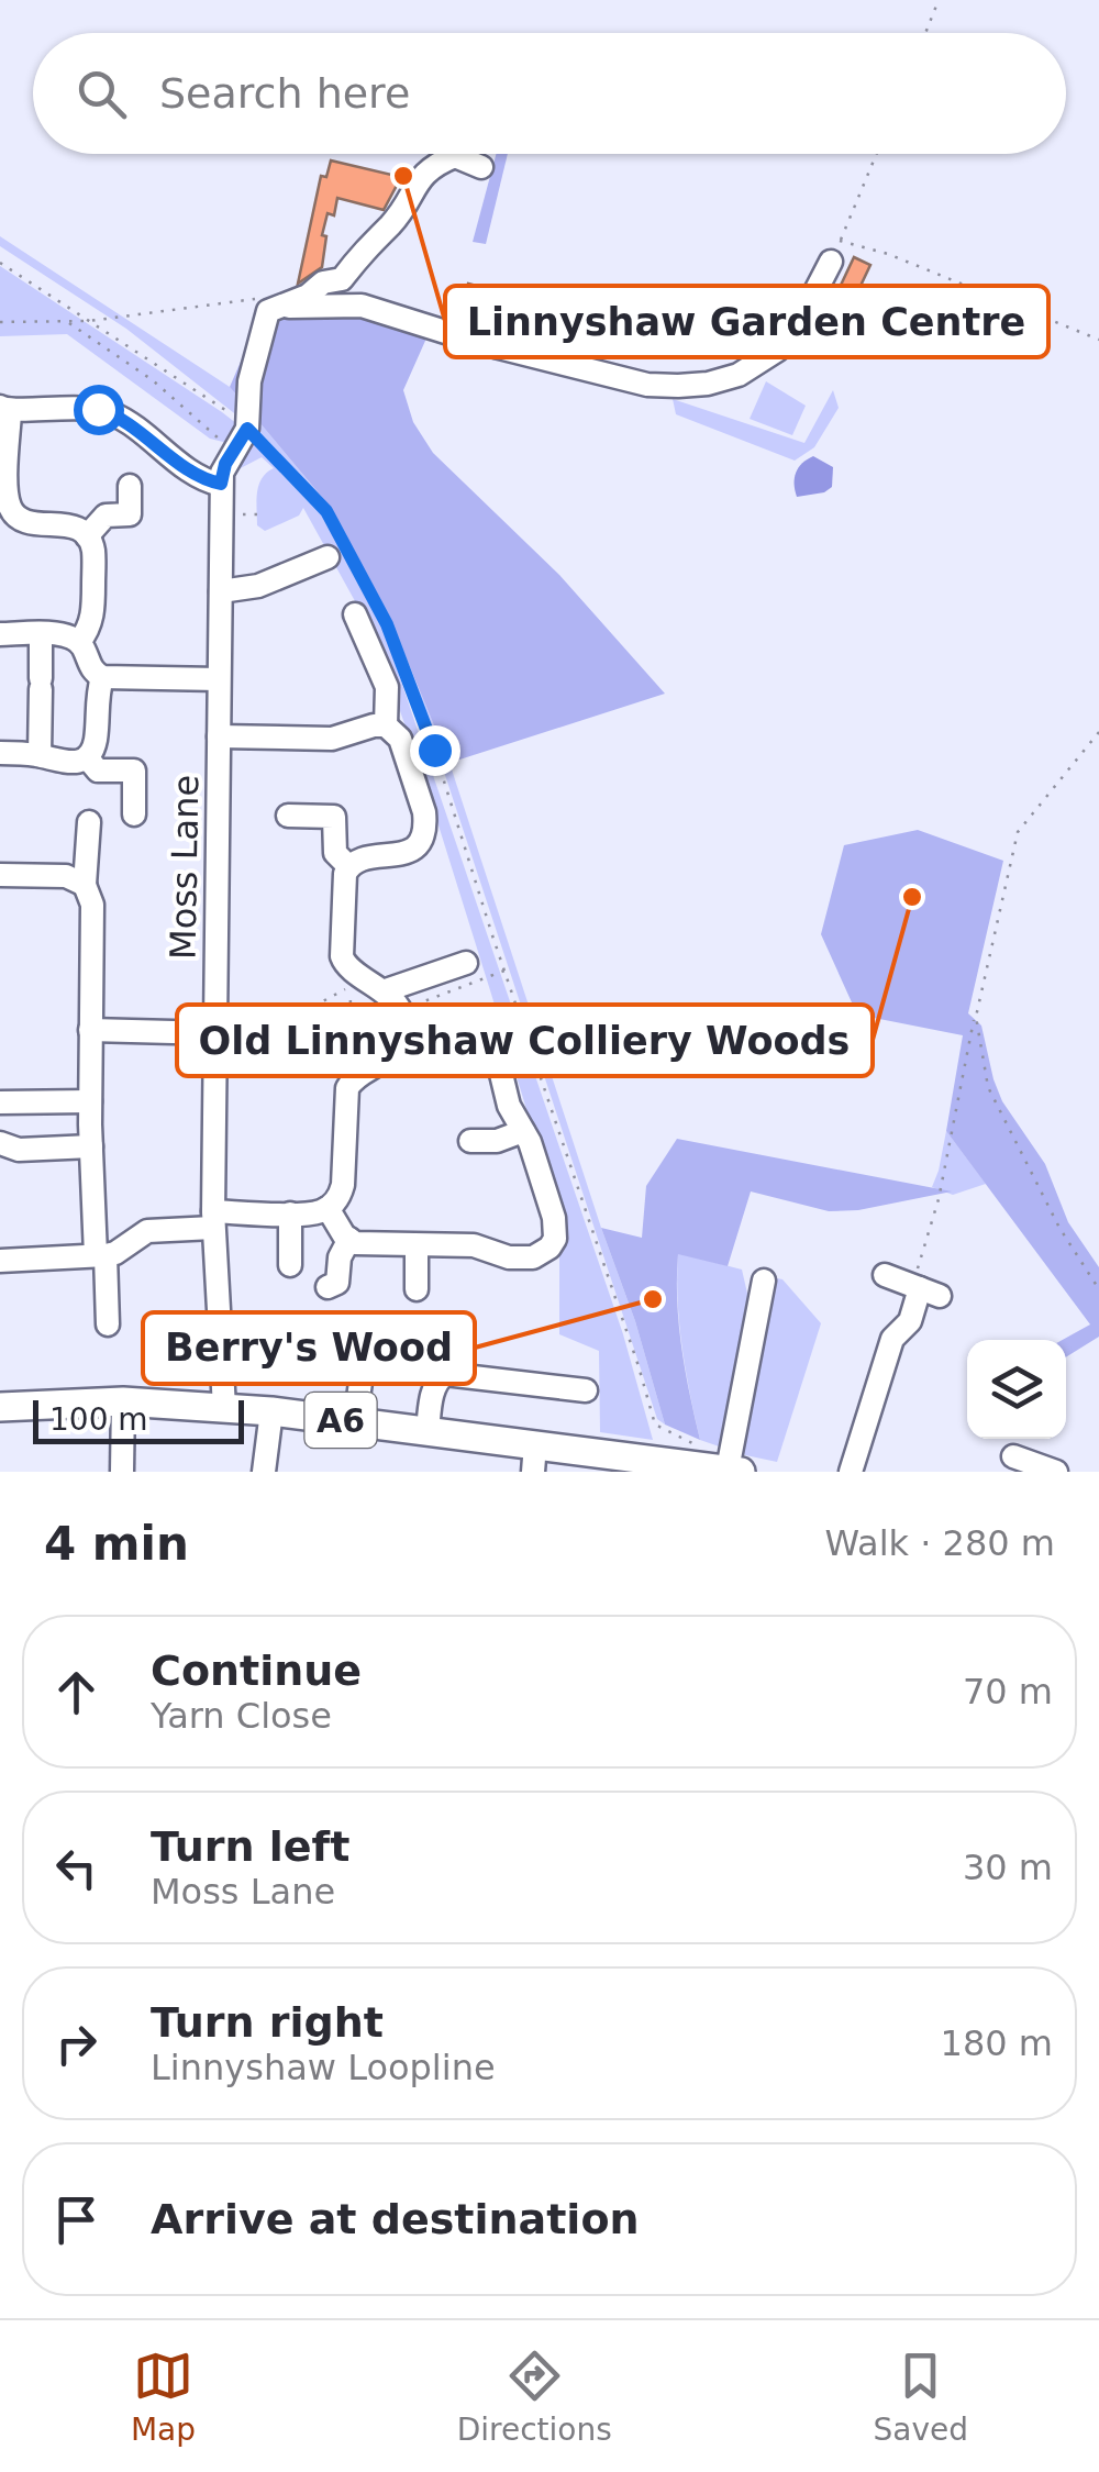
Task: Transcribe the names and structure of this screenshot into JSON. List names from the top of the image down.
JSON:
{
  "streets": {
    "main road": ["A6"],
    "street": ["Moss Lane"]
  },
  "crossings": [
    ["Moss Lane", "A6"]
  ],
  "places": ["Linnyshaw Garden Centre", "Old Linnyshaw Colliery Woods", "Berry's Wood"],
  "scale_bar": "100 m",
  "page": {
    "search": "Search here",
    "scale": "100 m",
    "heading": ["4 min", "Walk · 280 m"],
    "list": [
      ["Continue", "Yarn Close", "70 m"],
      ["Turn left", "Moss Lane", "30 m"],
      ["Turn right", "Linnyshaw Loopline", "180 m"],
      "Arrive at destination"
    ],
    "nav": ["Map", "Directions", "Saved"]
  }
}
